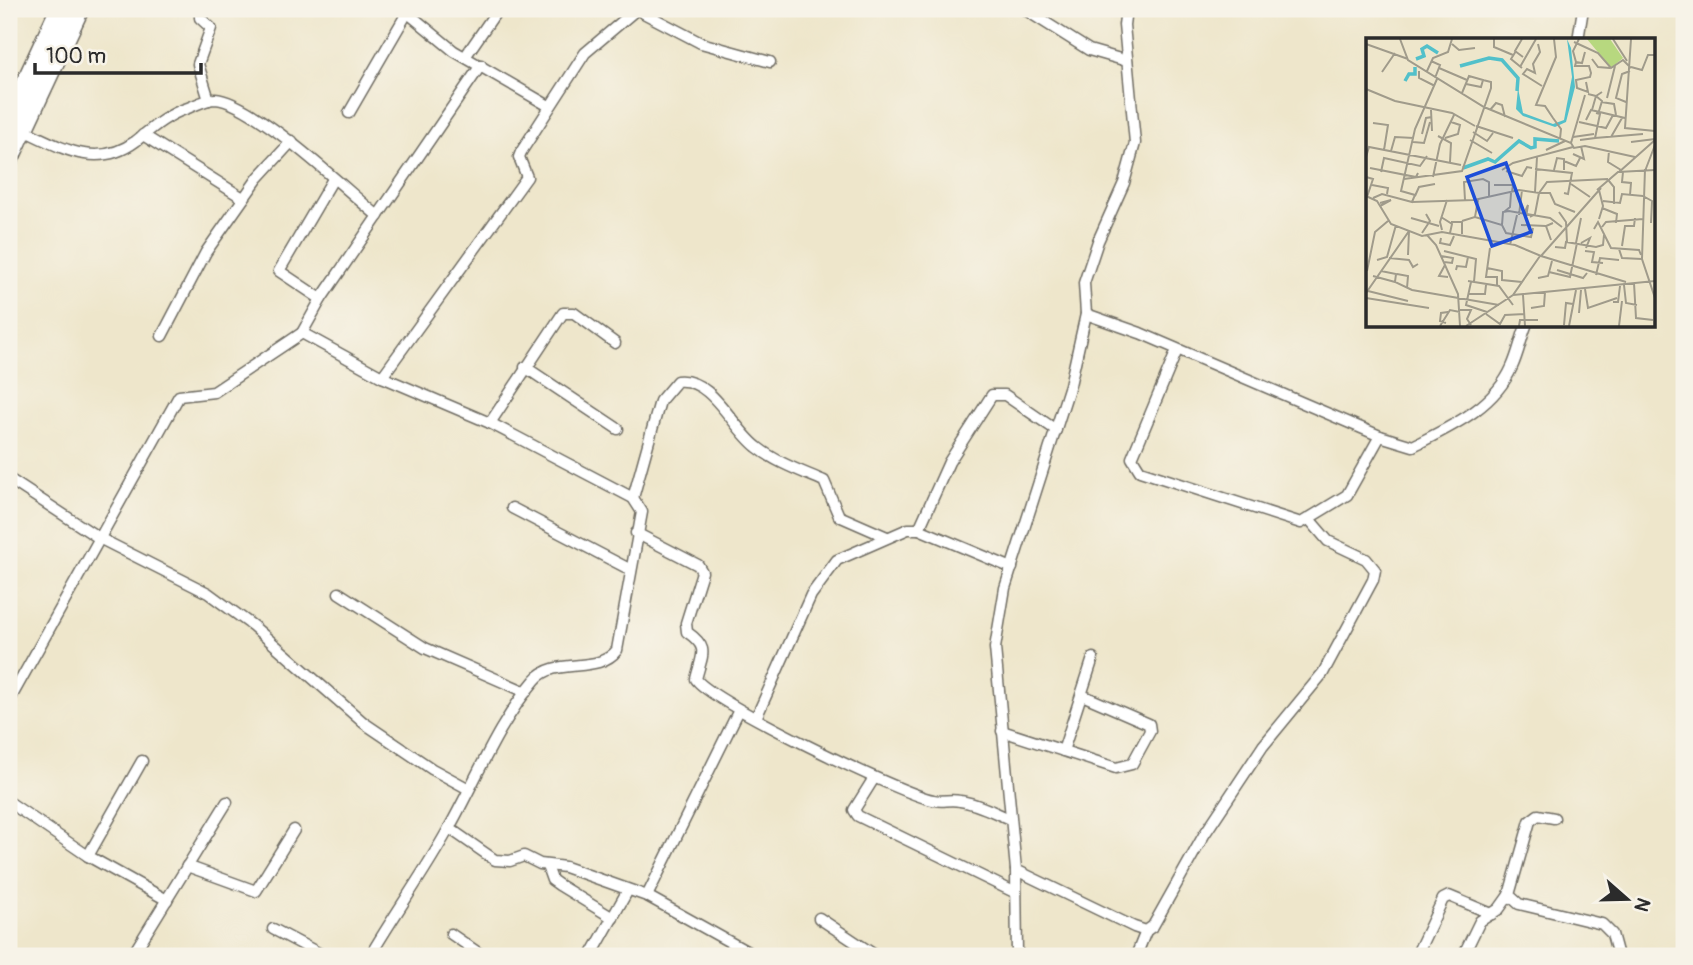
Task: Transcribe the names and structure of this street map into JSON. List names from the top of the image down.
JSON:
{
  "scale_bar": "100 m",
  "north": "right"
}
